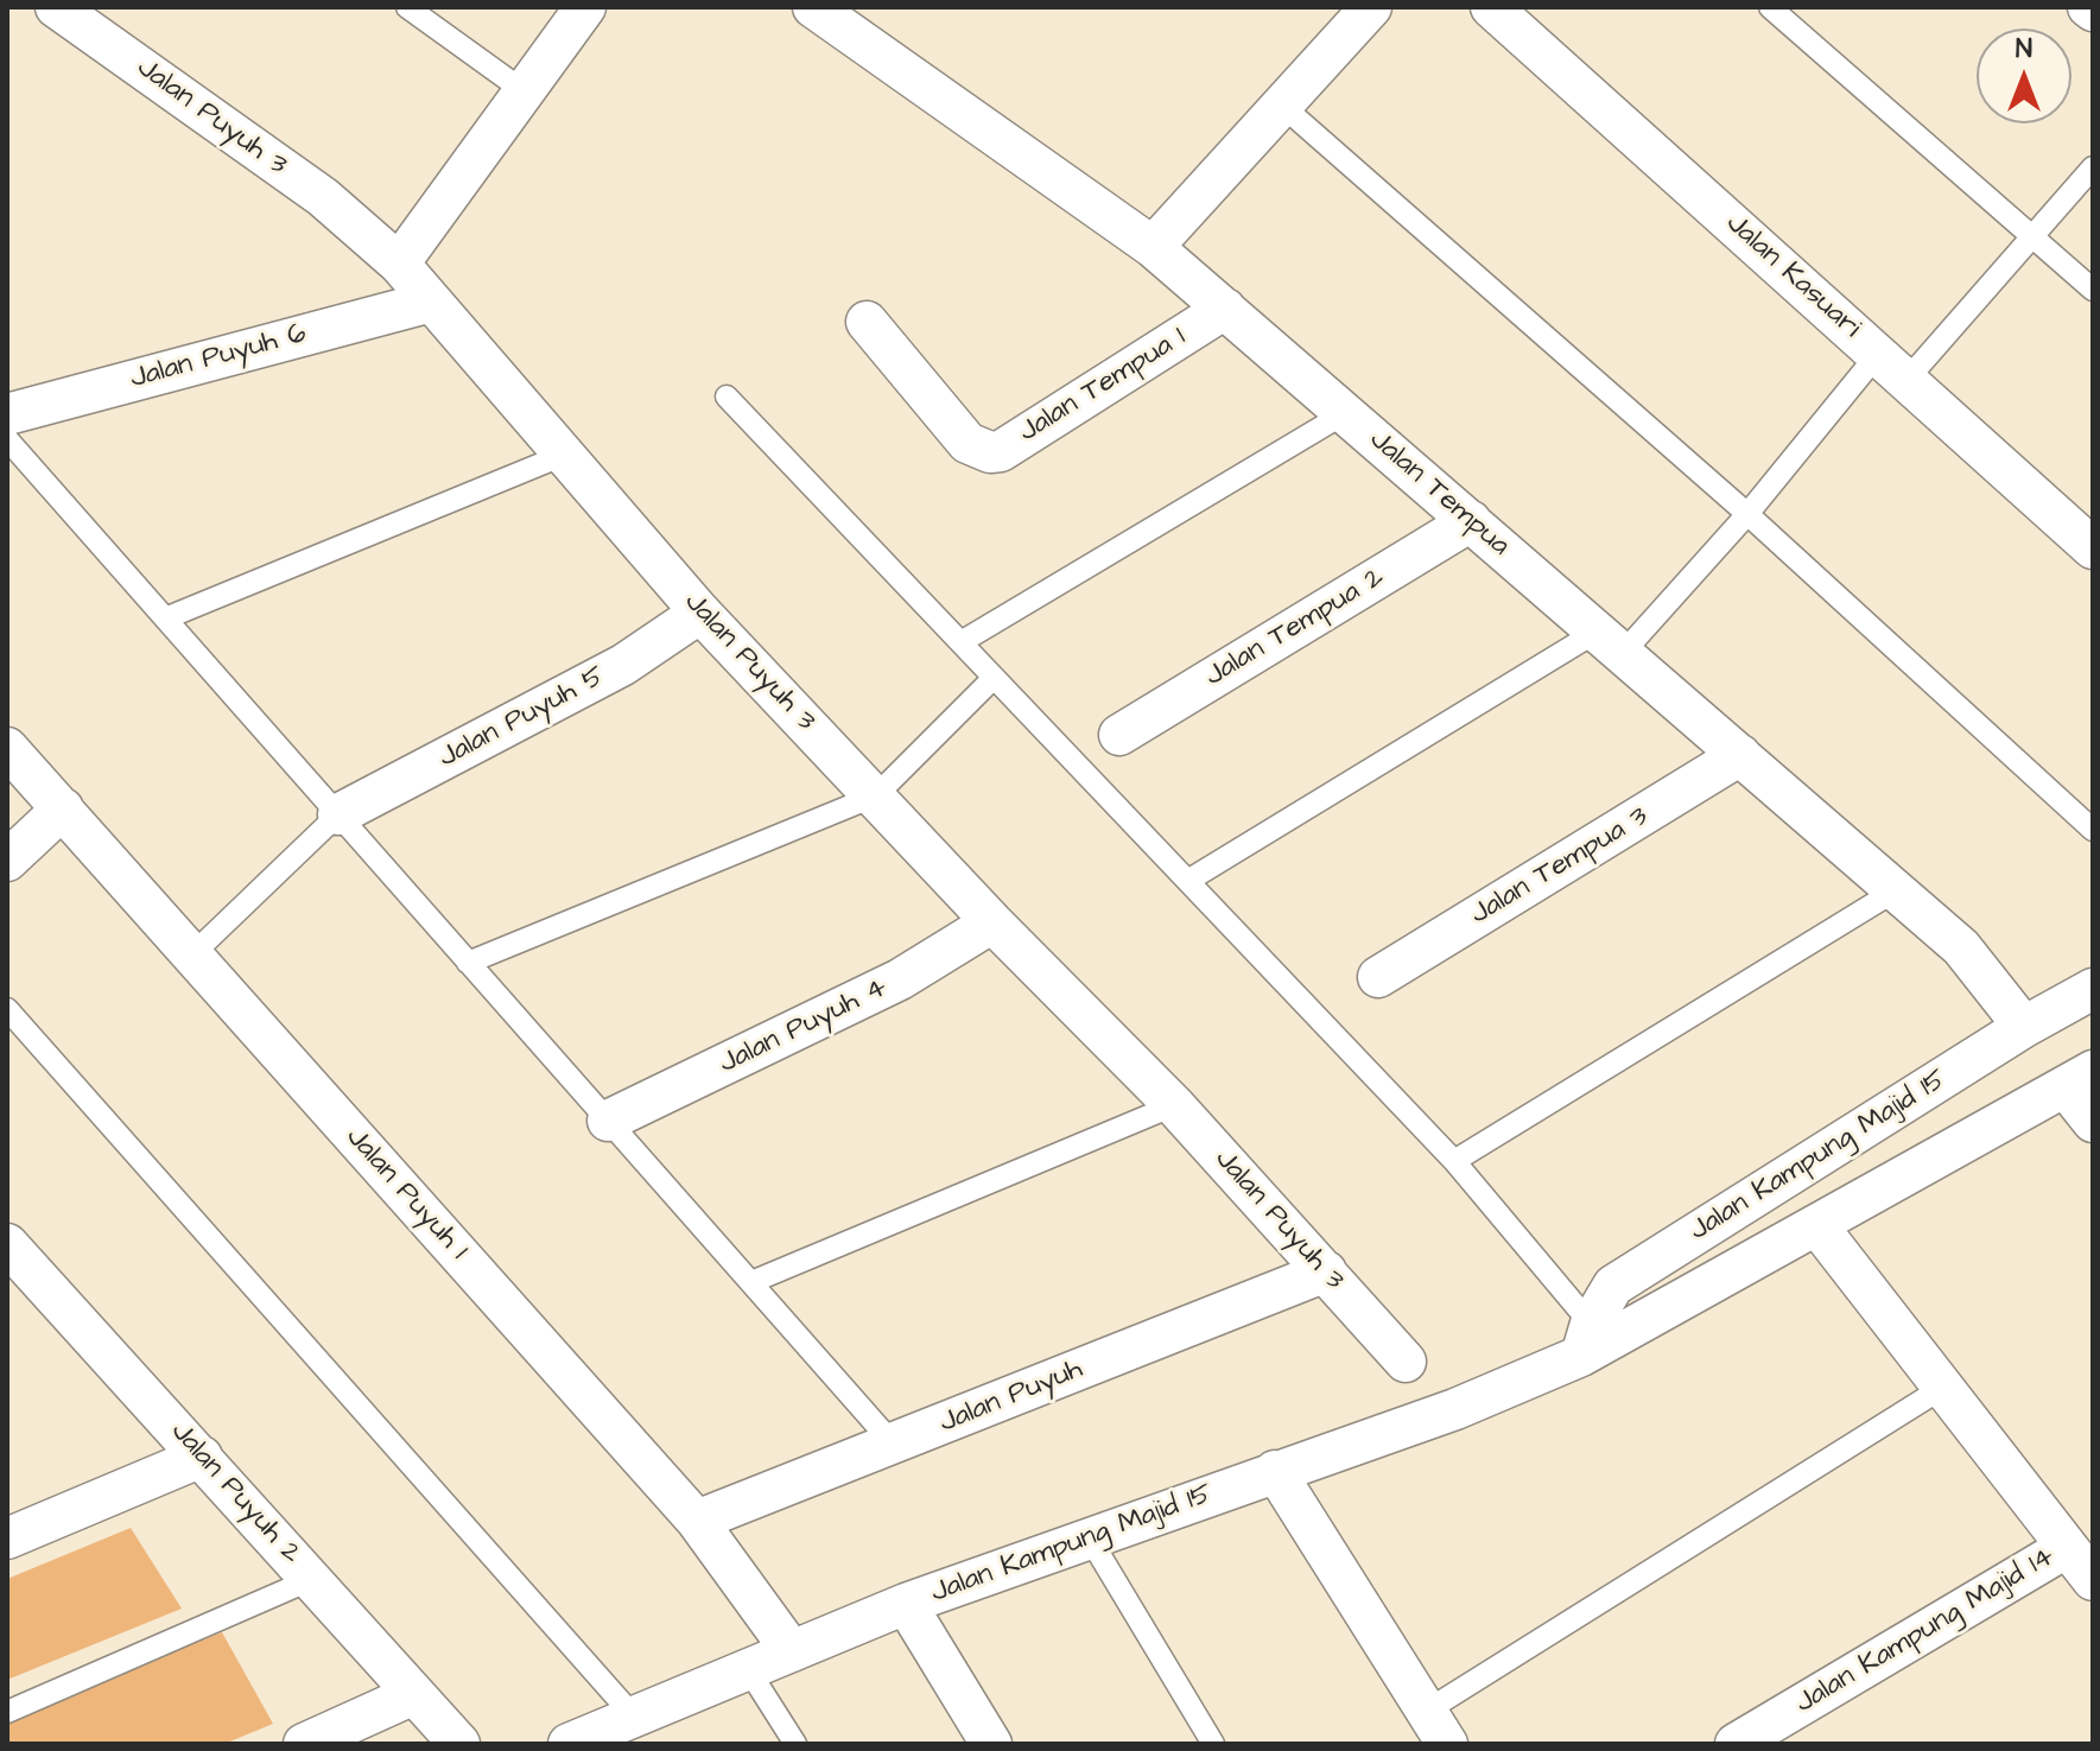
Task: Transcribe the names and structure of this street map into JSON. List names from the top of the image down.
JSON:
{
  "streets": {
    "street": [
      "Jalan Puyuh 3",
      "Jalan Kasuari",
      "Jalan Puyuh 6",
      "Jalan Tempua 1",
      "Jalan Tempua",
      "Jalan Tempua 2",
      "Jalan Puyuh 5",
      "Jalan Tempua 3",
      "Jalan Puyuh 4",
      "Jalan Kampung Majid 15",
      "Jalan Puyuh 1",
      "Jalan Puyuh",
      "Jalan Puyuh 2",
      "Jalan Kampung Majid 14"
    ]
  },
  "crossings": [
    ["Jalan Puyuh 3", "Jalan Puyuh 6"],
    ["Jalan Puyuh 3", "Jalan Puyuh 5"],
    ["Jalan Puyuh 3", "Jalan Puyuh 4"],
    ["Jalan Puyuh 3", "Jalan Puyuh"],
    ["Jalan Tempua 1", "Jalan Tempua"],
    ["Jalan Tempua", "Jalan Tempua 2"],
    ["Jalan Tempua", "Jalan Tempua 3"],
    ["Jalan Tempua", "Jalan Kampung Majid 15"],
    ["Jalan Kampung Majid 15", "Jalan Puyuh 1"],
    ["Jalan Puyuh 1", "Jalan Puyuh"]
  ],
  "north": "top"
}
